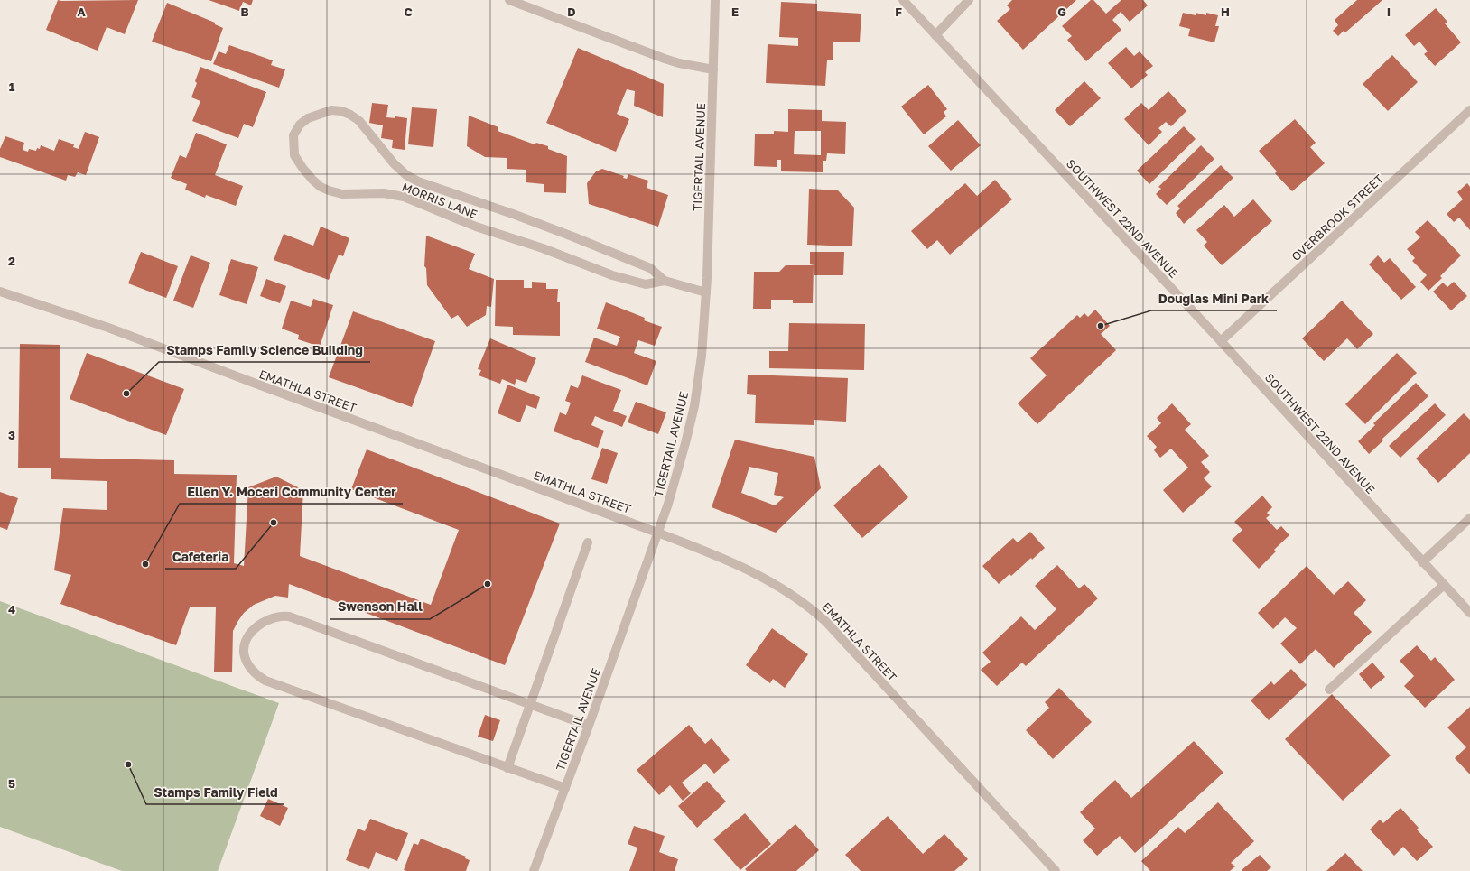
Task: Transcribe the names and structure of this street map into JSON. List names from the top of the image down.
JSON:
{
  "streets": {
    "street": [
      "TIGERTAIL AVENUE",
      "MORRIS LANE",
      "OVERBROOK STREET",
      "SOUTHWEST 22ND AVENUE",
      "EMATHLA STREET"
    ]
  },
  "crossings": [
    ["TIGERTAIL AVENUE", "MORRIS LANE"],
    ["TIGERTAIL AVENUE", "EMATHLA STREET"],
    ["OVERBROOK STREET", "SOUTHWEST 22ND AVENUE"]
  ],
  "places": [
    "Douglas Mini Park",
    "Stamps Family Science Building",
    "Cafeteria",
    "Ellen Y. Moceri Community Center",
    "Swenson Hall",
    "Stamps Family Field"
  ],
  "grid": {
    "columns": [
      "A",
      "B",
      "C",
      "D",
      "E",
      "F",
      "G",
      "H",
      "I"
    ],
    "rows": [
      "1",
      "2",
      "3",
      "4",
      "5"
    ]
  }
}
